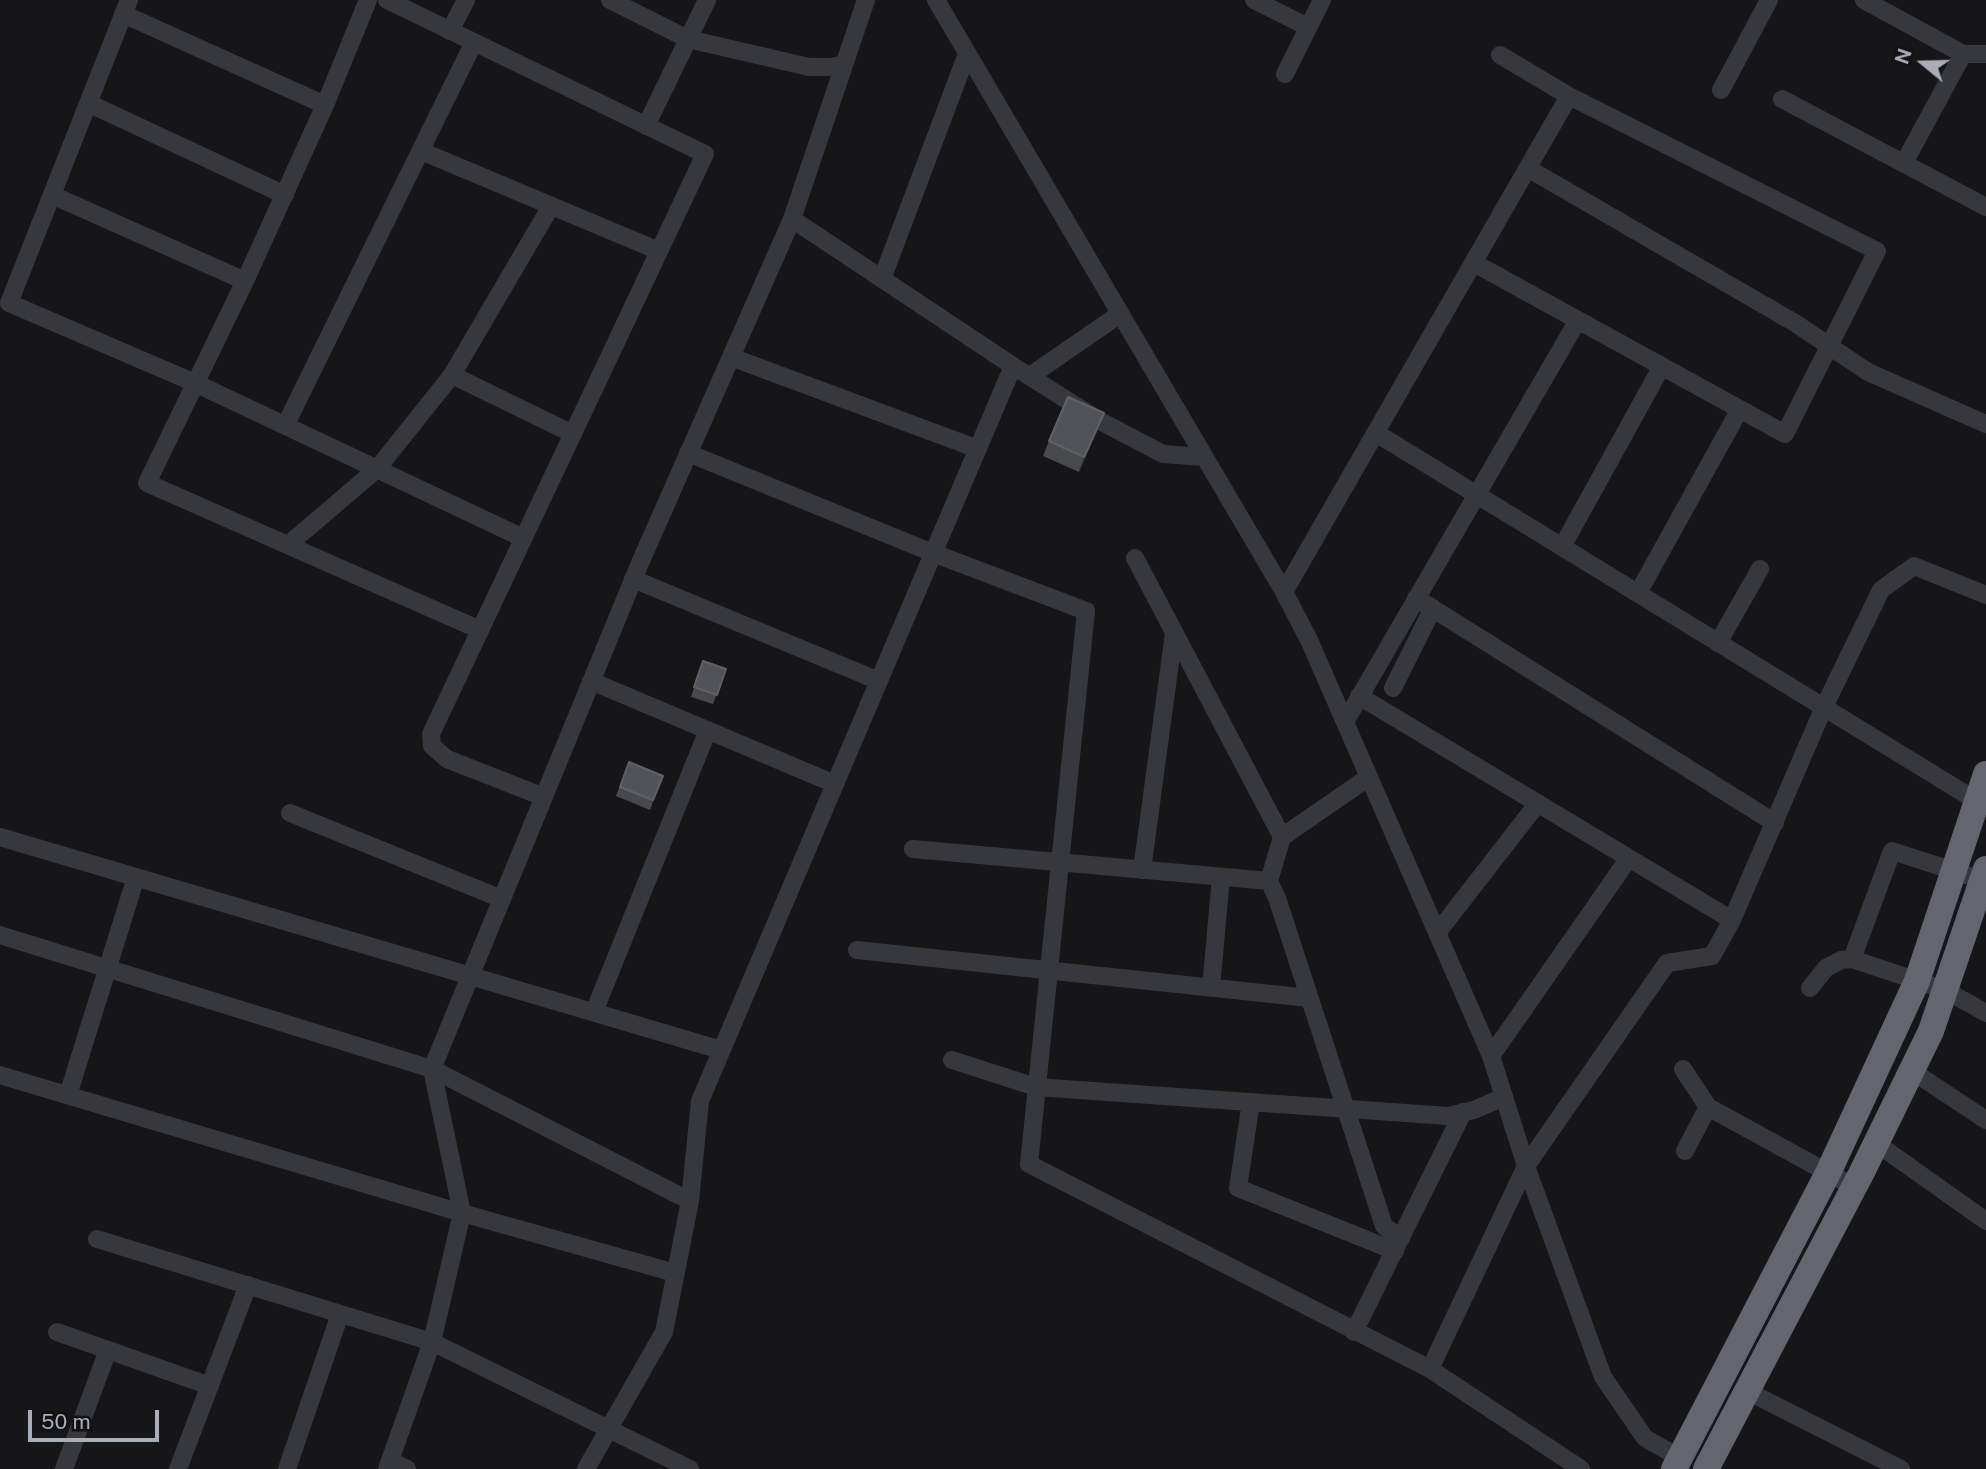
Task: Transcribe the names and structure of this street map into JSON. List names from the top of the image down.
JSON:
{
  "scale_bar": "50 m",
  "north": "left"
}
